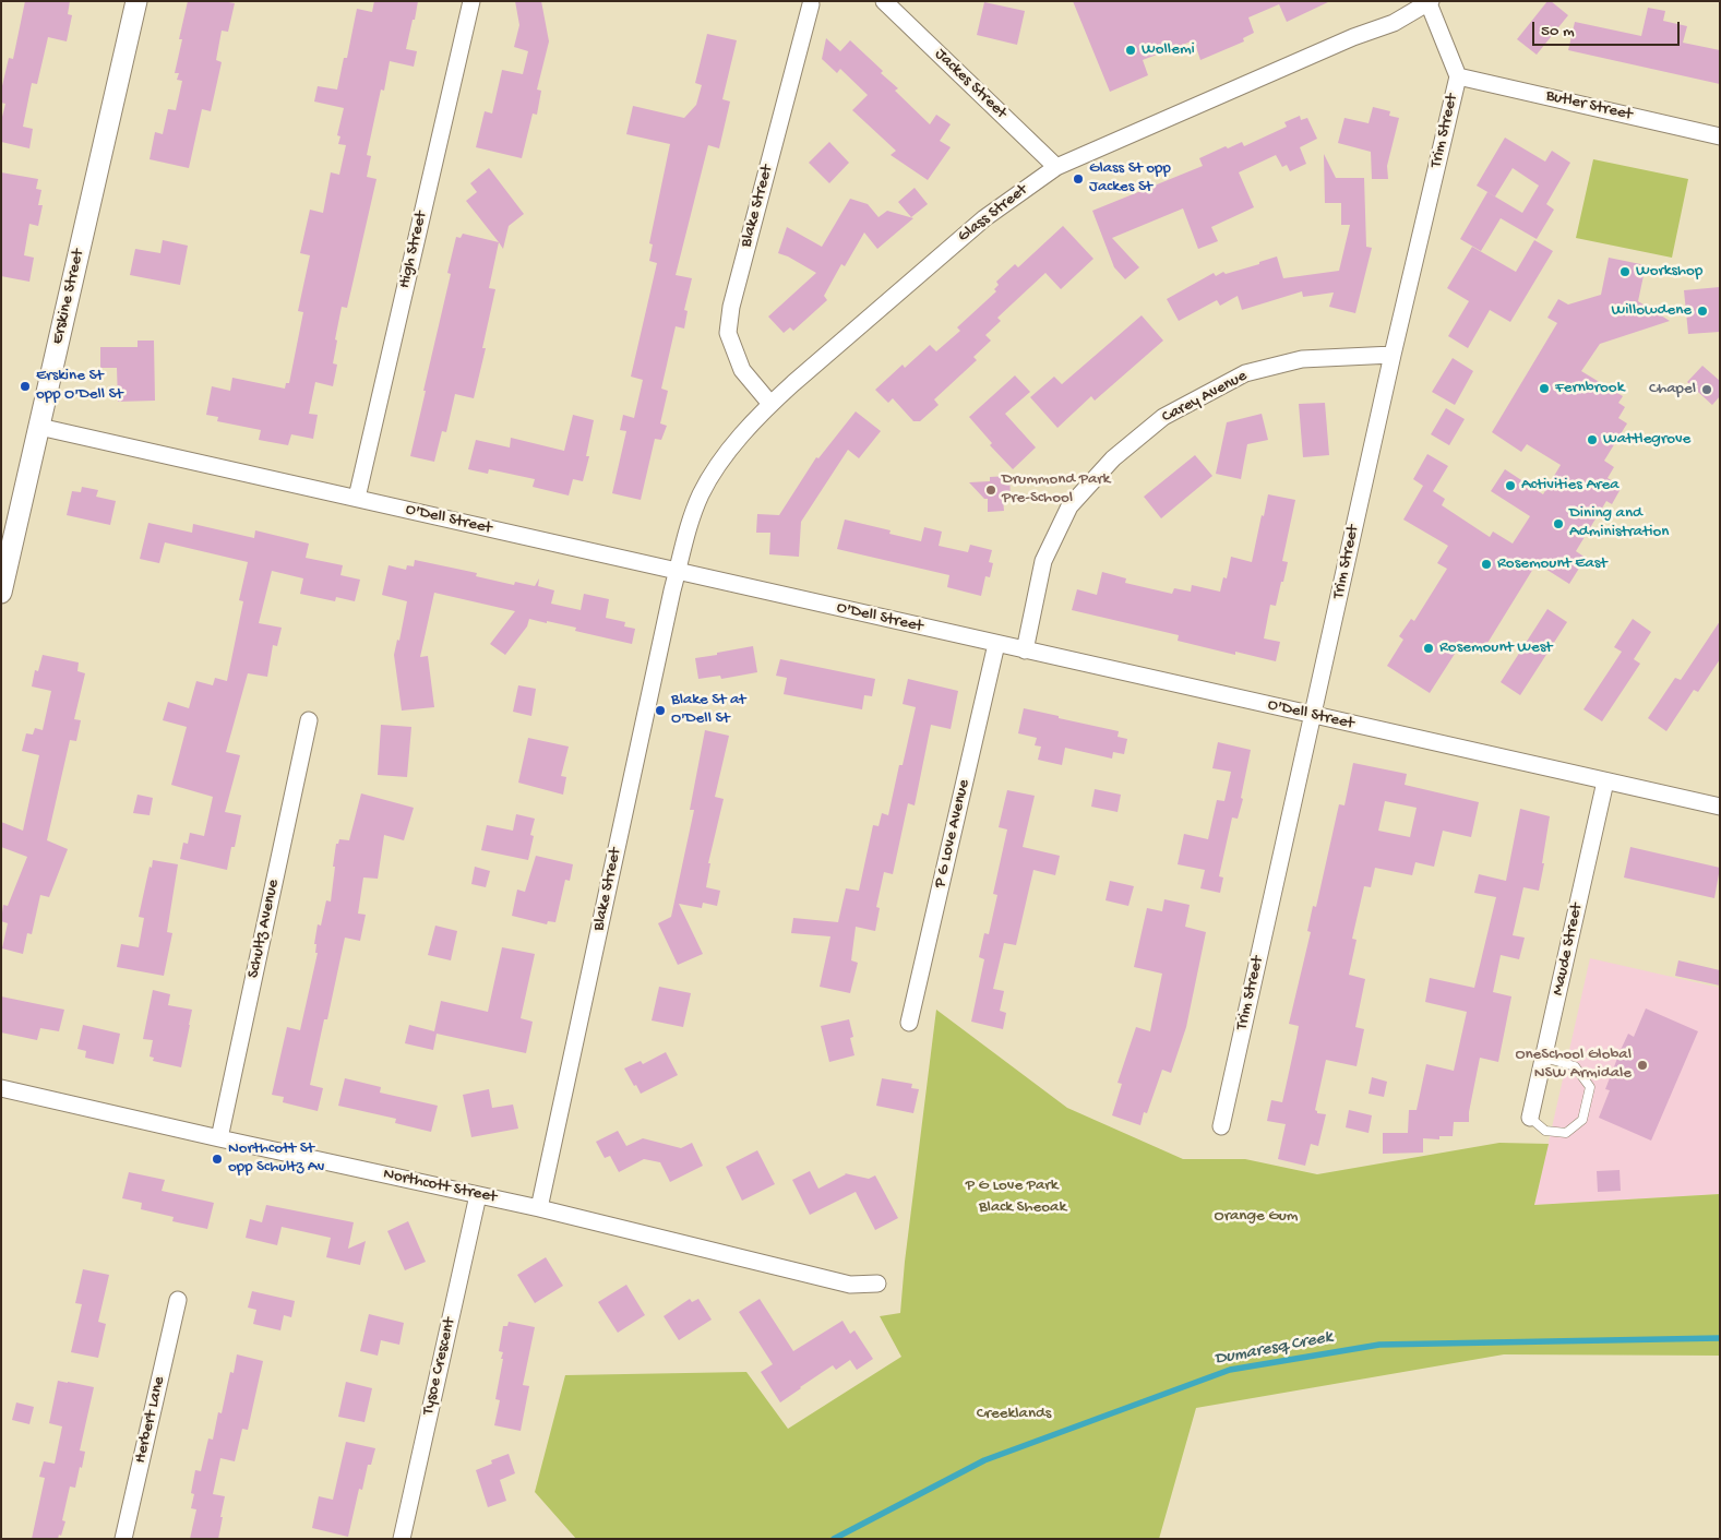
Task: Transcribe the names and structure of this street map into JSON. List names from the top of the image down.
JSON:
{
  "streets": {
    "street": [
      "Jackes Street",
      "Butler Street",
      "Trim Street",
      "Blake Street",
      "Glass Street",
      "High Street",
      "Erskine Street",
      "Carey Avenue",
      "O'Dell Street",
      "P G Love Avenue",
      "Schultz Avenue",
      "Maude Street",
      "Northcott Street",
      "Tysoe Crescent",
      "Herbert Lane"
    ]
  },
  "crossings": [
    ["Jackes Street", "Glass Street"],
    ["Butler Street", "Trim Street"],
    ["Trim Street", "Glass Street"],
    ["Trim Street", "Carey Avenue"],
    ["Trim Street", "O'Dell Street"],
    ["Blake Street", "Glass Street"],
    ["Blake Street", "O'Dell Street"],
    ["Blake Street", "Northcott Street"],
    ["Glass Street", "O'Dell Street"],
    ["High Street", "O'Dell Street"],
    ["Erskine Street", "O'Dell Street"],
    ["Carey Avenue", "O'Dell Street"],
    ["O'Dell Street", "P G Love Avenue"],
    ["O'Dell Street", "Maude Street"],
    ["Schultz Avenue", "Northcott Street"],
    ["Northcott Street", "Tysoe Crescent"]
  ],
  "water": ["Dumaresq Creek"],
  "parks": [
    "P G Love Park",
    "Black Sheoak",
    "Orange Gum",
    "Creeklands"
  ],
  "places": [
    "Wollemi",
    "Glass St opp Jackes St",
    "Workshop",
    "Willowdene",
    "Erskine St opp O'Dell St",
    "Fernbrook",
    "Chapel",
    "Wattlegrove",
    "Activities Area",
    "Drummond Park Pre-School",
    "Dining and Administration",
    "Rosemount East",
    "Rosemount West",
    "Blake St at O'Dell St",
    "OneSchool Global NSW Armidale",
    "Northcott St opp Schultz Av"
  ],
  "scale_bar": "50 m"
}
